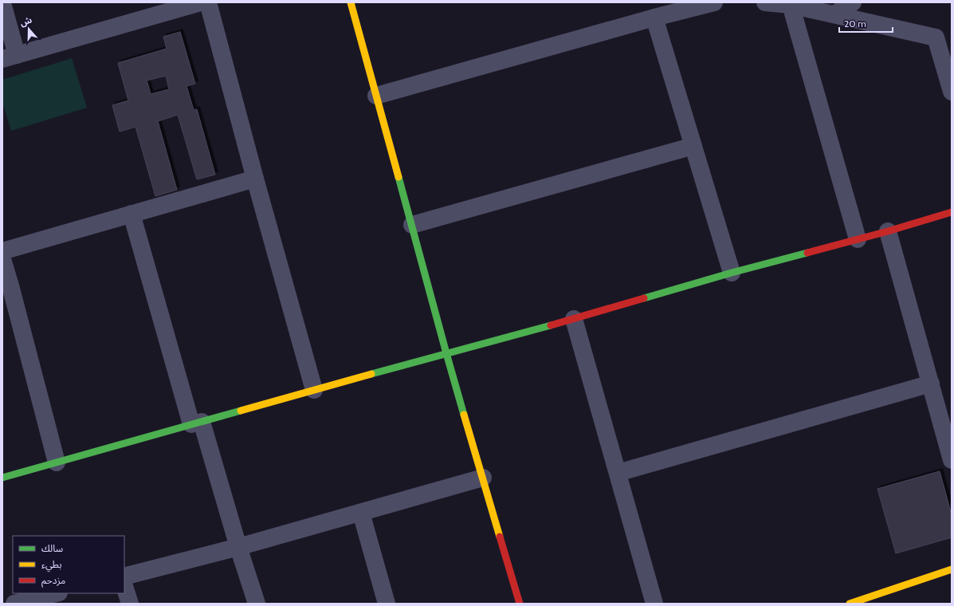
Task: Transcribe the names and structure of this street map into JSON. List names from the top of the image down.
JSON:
{
  "legend": ["سالك", "بطيء", "مزدحم"],
  "scale_bar": "20 m",
  "north": "top"
}
